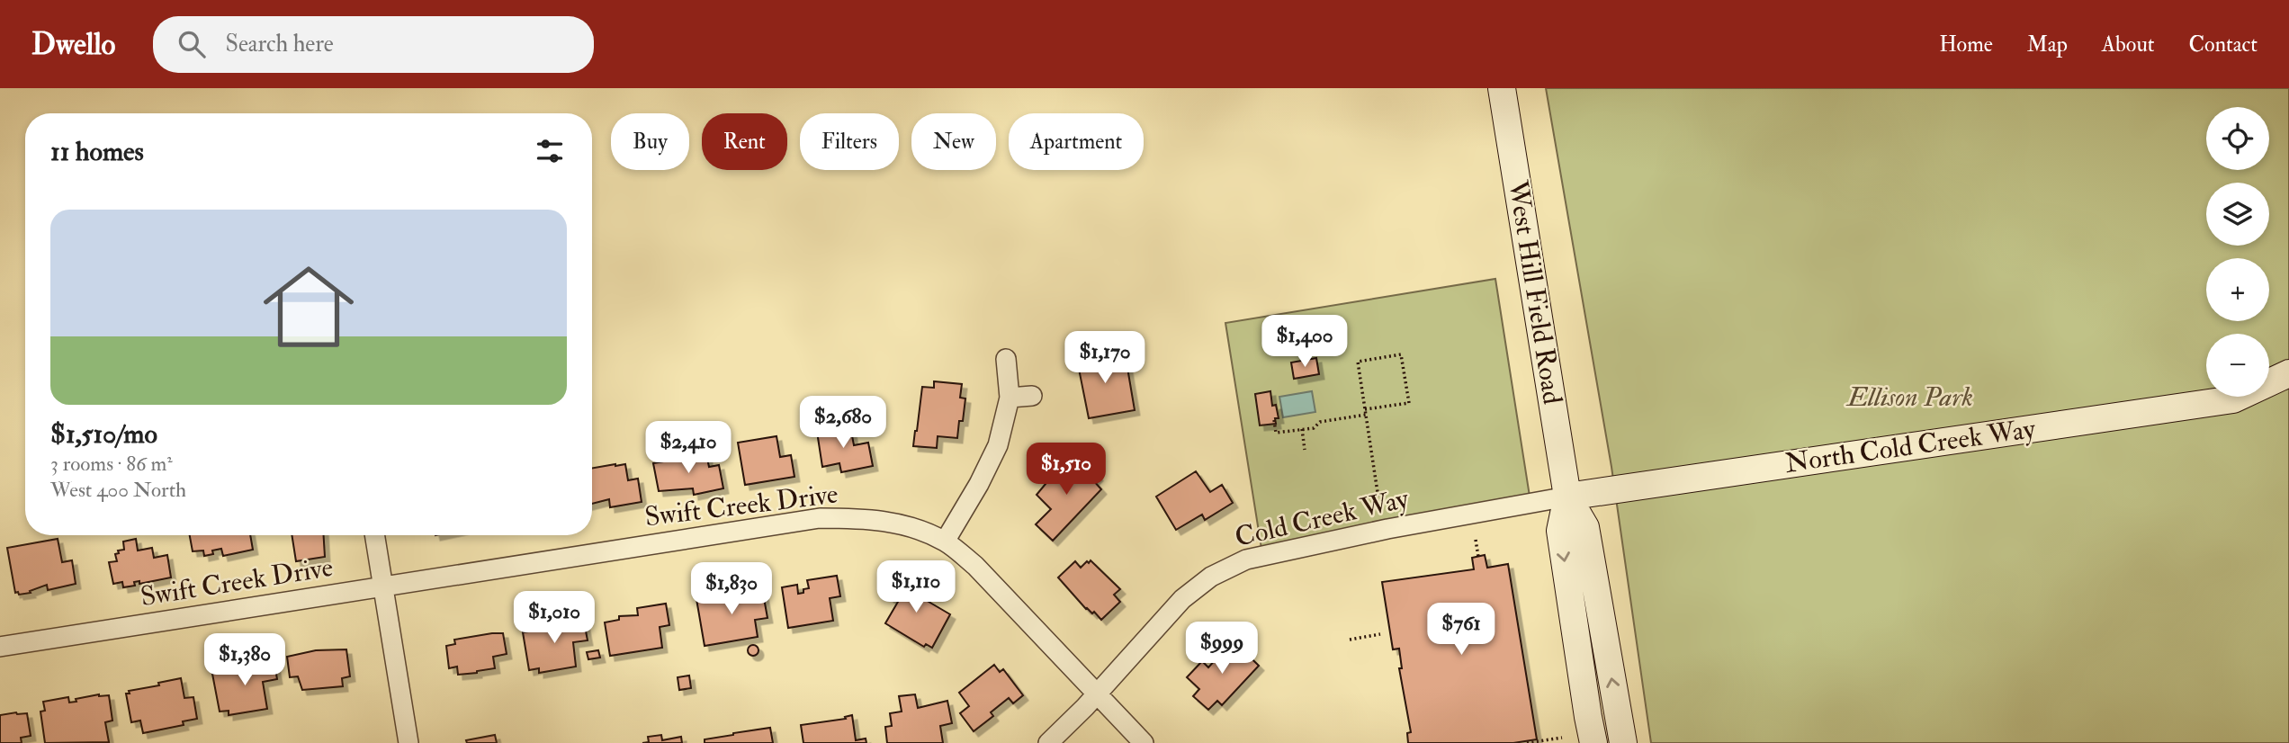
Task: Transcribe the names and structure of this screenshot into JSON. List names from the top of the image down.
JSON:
{
  "streets": {
    "main road": ["West Hill Field Road", "North Cold Creek Way"],
    "street": ["Swift Creek Drive", "Cold Creek Way"]
  },
  "crossings": [
    ["West Hill Field Road", "North Cold Creek Way"],
    ["North Cold Creek Way", "Cold Creek Way"],
    ["Swift Creek Drive", "Cold Creek Way"]
  ],
  "parks": ["Ellison Park"],
  "page": {
    "header": "Dwello",
    "search": "Search here",
    "nav": [
      "Home",
      "Map",
      "About",
      "Contact"
    ],
    "map_buttons": ["+", "−"],
    "chip": [
      "Buy",
      "Rent",
      "Filters",
      "New",
      "Apartment"
    ],
    "heading": "11 homes",
    "list": [
      {
        "name": "$1,510/mo",
        "note": "3 rooms · 86 m² · West 400 North"
      }
    ],
    "price": [
      "$1,400",
      "$1,170",
      "$2,680",
      "$2,410",
      "$1,510",
      "$1,110",
      "$1,830",
      "$1,010",
      "$761",
      "$999",
      "$1,380"
    ]
  }
}
